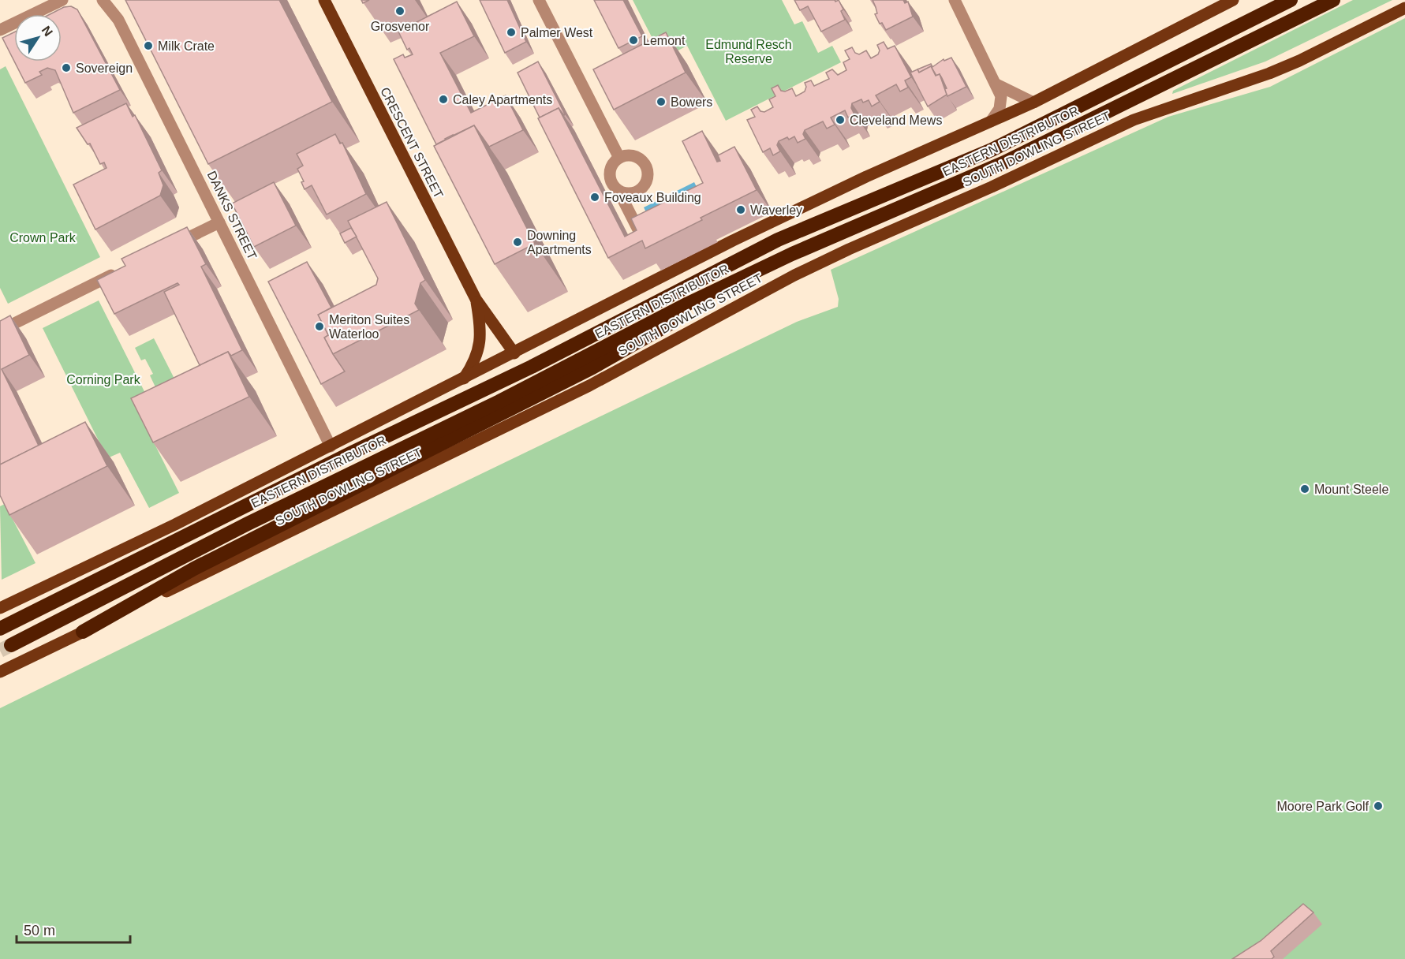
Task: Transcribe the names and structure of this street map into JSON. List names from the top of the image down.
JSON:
{
  "streets": {
    "highway": ["EASTERN DISTRIBUTOR"],
    "main road": ["CRESCENT STREET", "SOUTH DOWLING STREET"],
    "street": ["DANKS STREET"]
  },
  "parks": ["Edmund Resch Reserve", "Crown Park", "Corning Park"],
  "places": [
    "Grosvenor",
    "Palmer West",
    "Lemont",
    "Milk Crate",
    "Sovereign",
    "Caley Apartments",
    "Bowers",
    "Cleveland Mews",
    "Foveaux Building",
    "Waverley",
    "Downing Apartments",
    "Meriton Suites Waterloo",
    "Mount Steele",
    "Moore Park Golf"
  ],
  "scale_bar": "50 m",
  "north": "top right"
}
